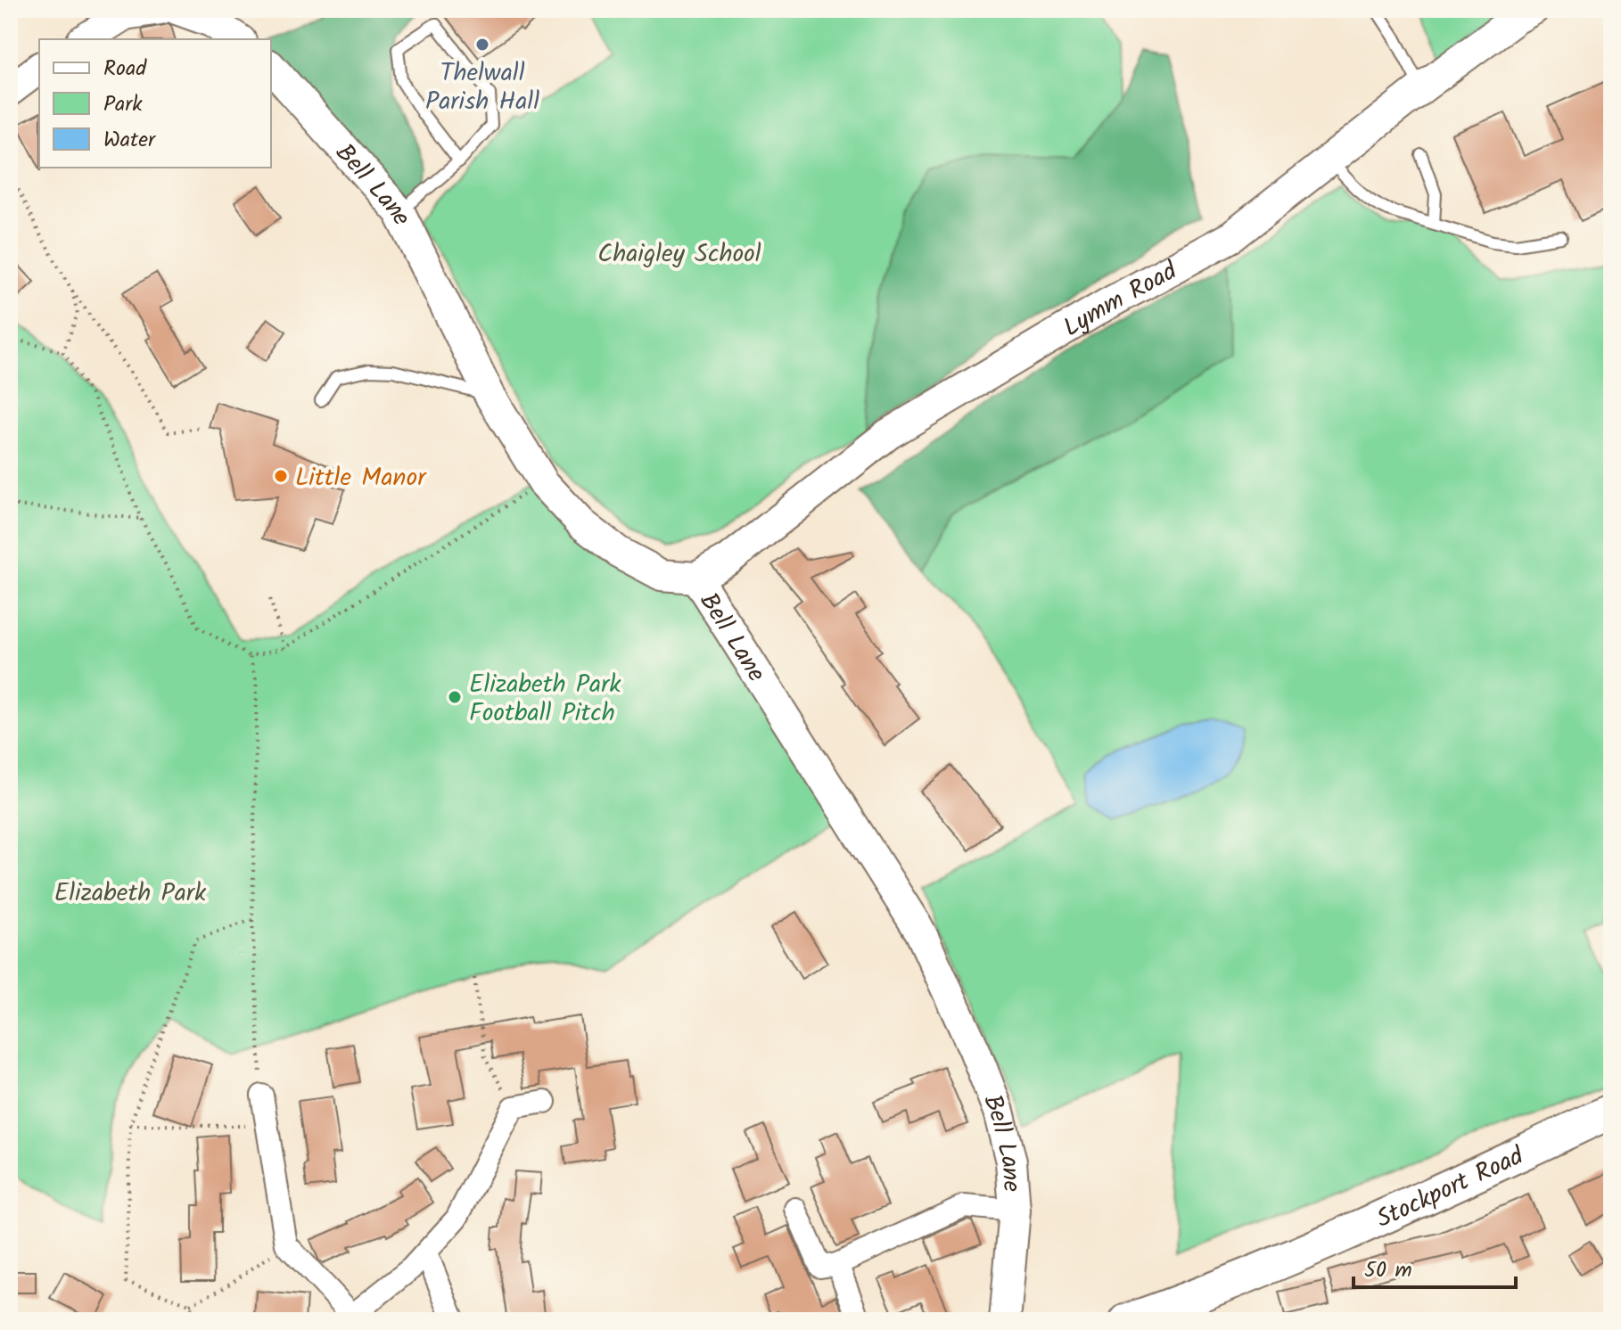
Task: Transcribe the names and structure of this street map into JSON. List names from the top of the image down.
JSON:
{
  "streets": {
    "main road": ["Bell Lane", "Lymm Road", "Stockport Road"]
  },
  "crossings": [
    ["Bell Lane", "Lymm Road"]
  ],
  "parks": ["Chaigley School", "Elizabeth Park"],
  "places": ["Thelwall Parish Hall", "Little Manor", "Elizabeth Park Football Pitch"],
  "legend": ["Road", "Park", "Water"],
  "scale_bar": "50 m"
}
